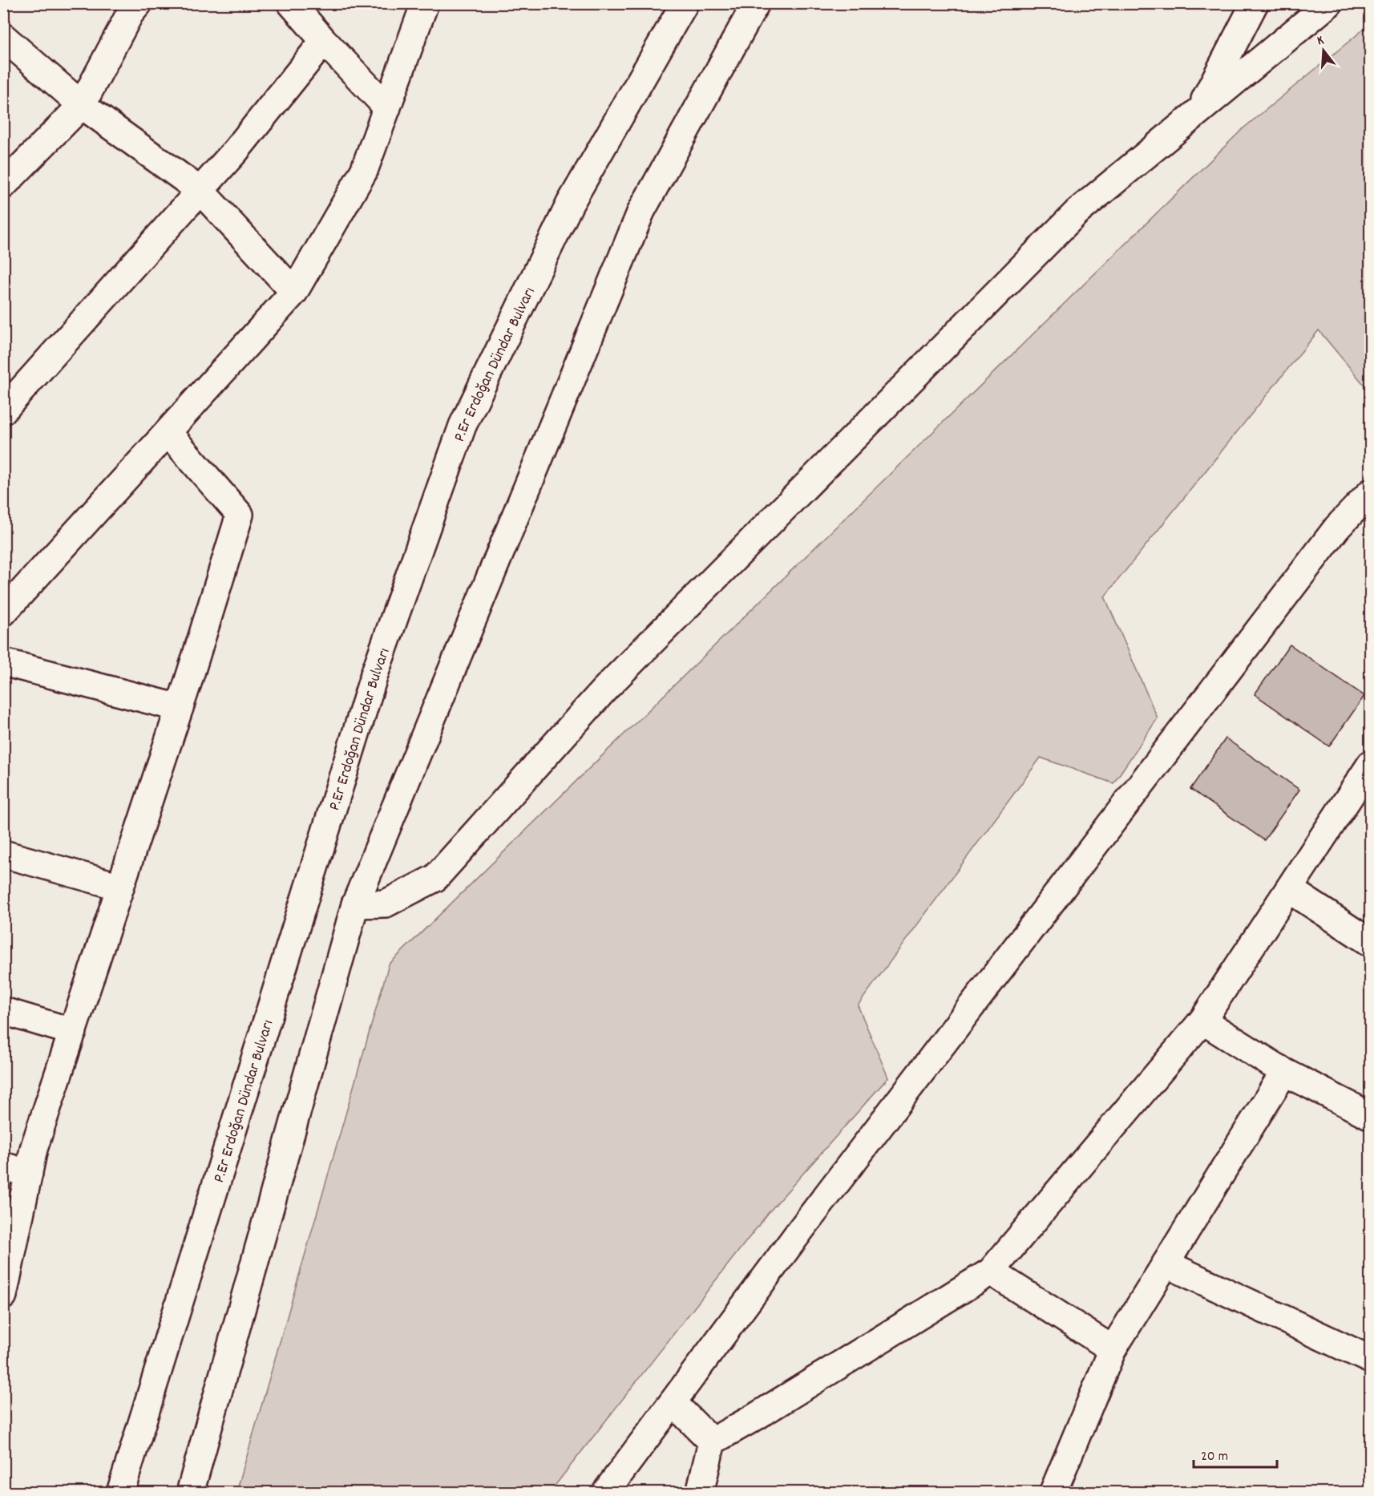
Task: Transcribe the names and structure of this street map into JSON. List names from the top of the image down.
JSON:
{
  "streets": {
    "street": ["P.Er Erdoğan Dündar Bulvarı"]
  },
  "scale_bar": "20 m",
  "north": "top"
}
